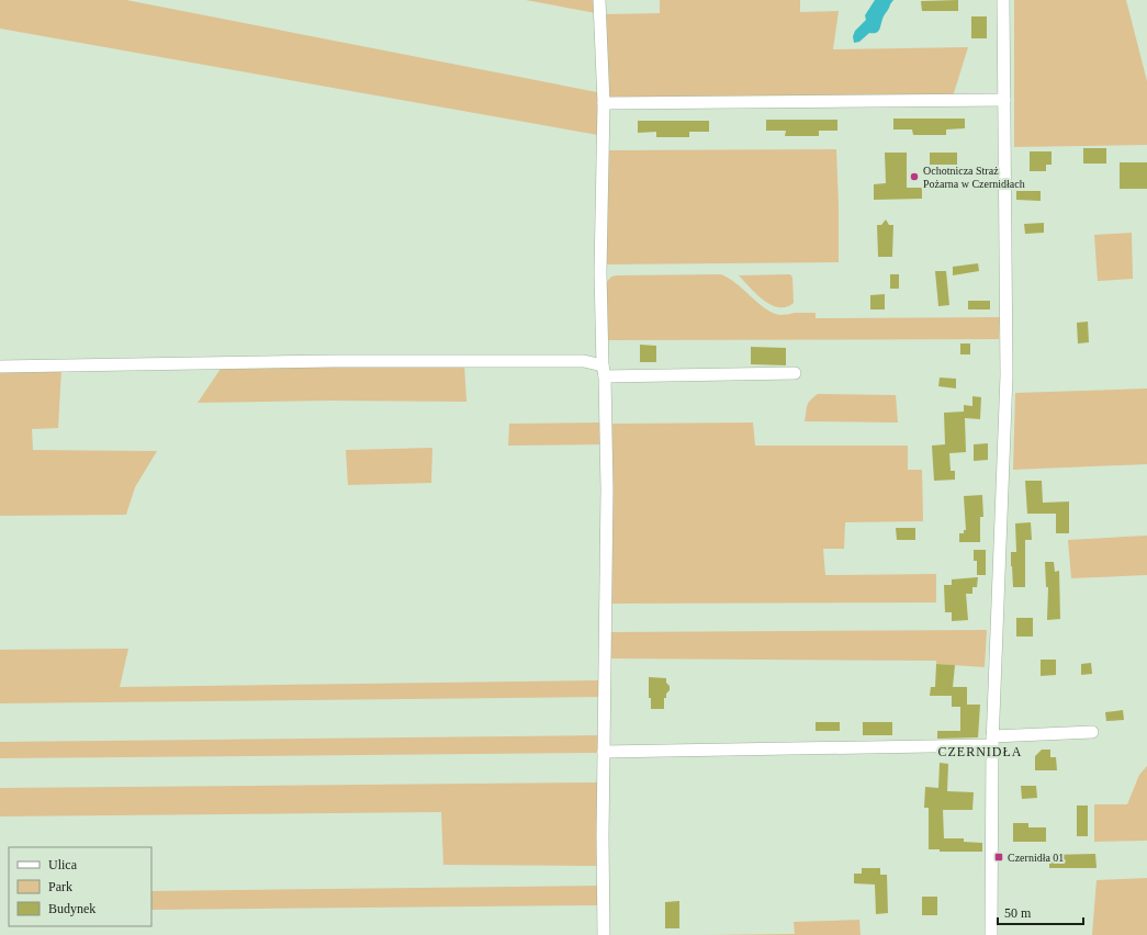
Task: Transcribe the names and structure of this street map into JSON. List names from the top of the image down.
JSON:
{
  "districts": ["CZERNIDŁA"],
  "places": {
    "other": ["Ochotnicza Straż Pożarna w Czernidłach"],
    "transit": ["Czernidła 01"]
  },
  "legend": ["Ulica", "Park", "Budynek"],
  "scale_bar": "50 m"
}
